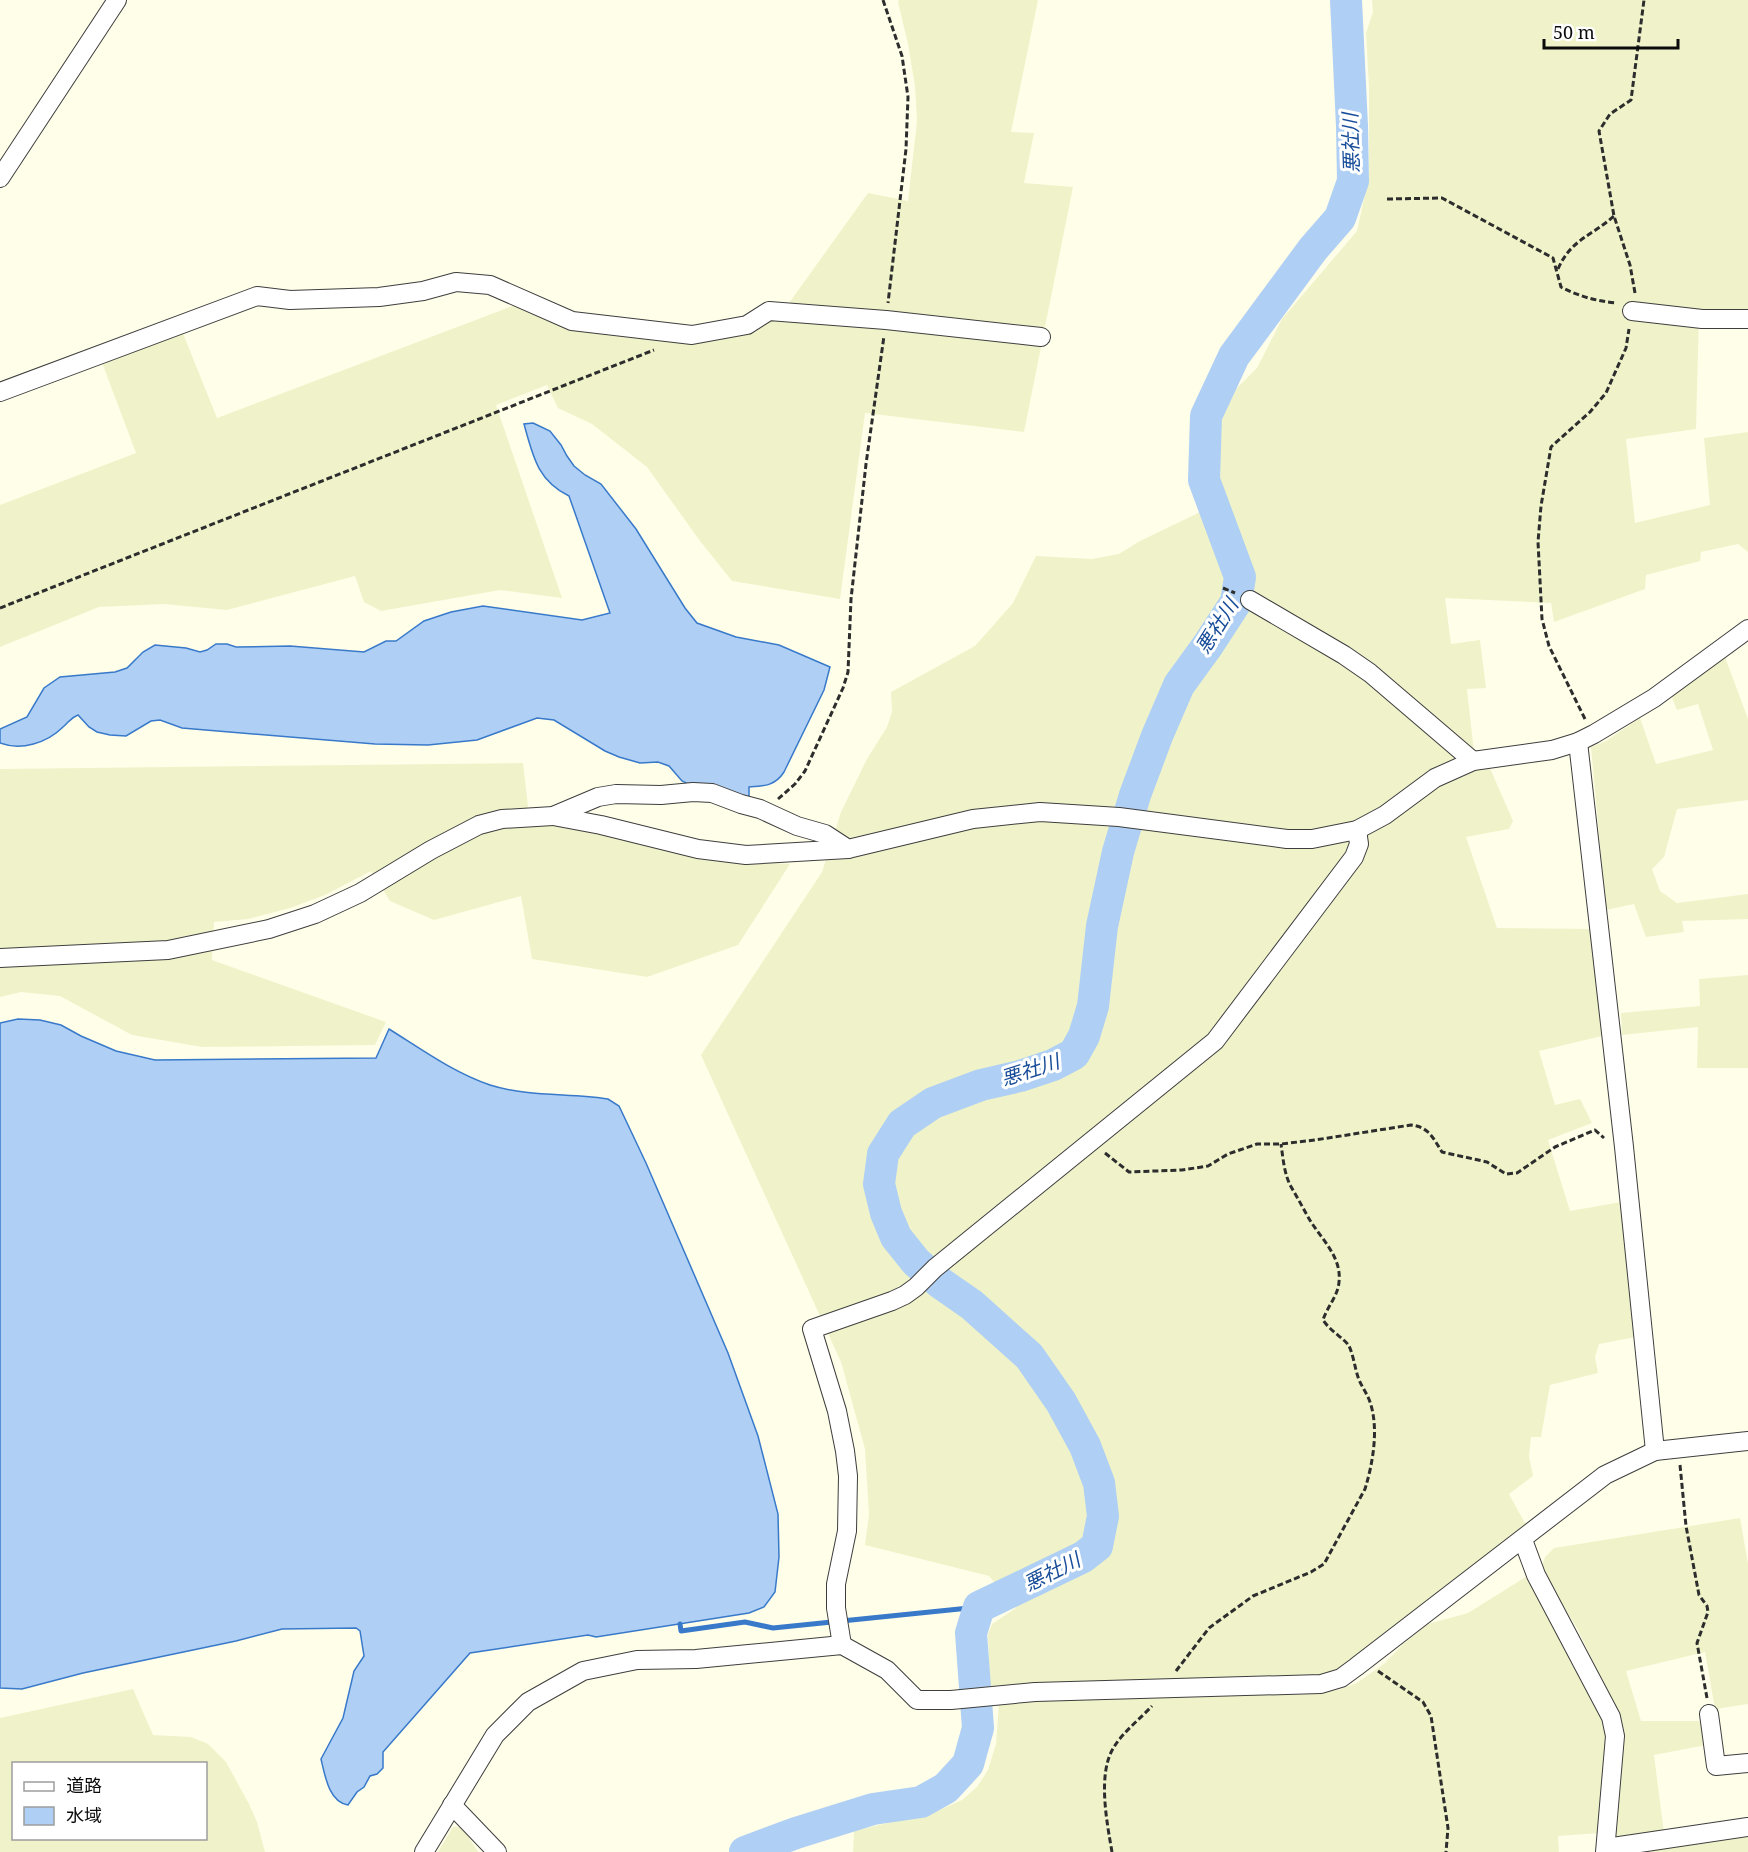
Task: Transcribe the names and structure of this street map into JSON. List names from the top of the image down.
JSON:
{
  "water": ["悪社川"],
  "legend": ["道路", "水域"],
  "scale_bar": "50 m"
}
